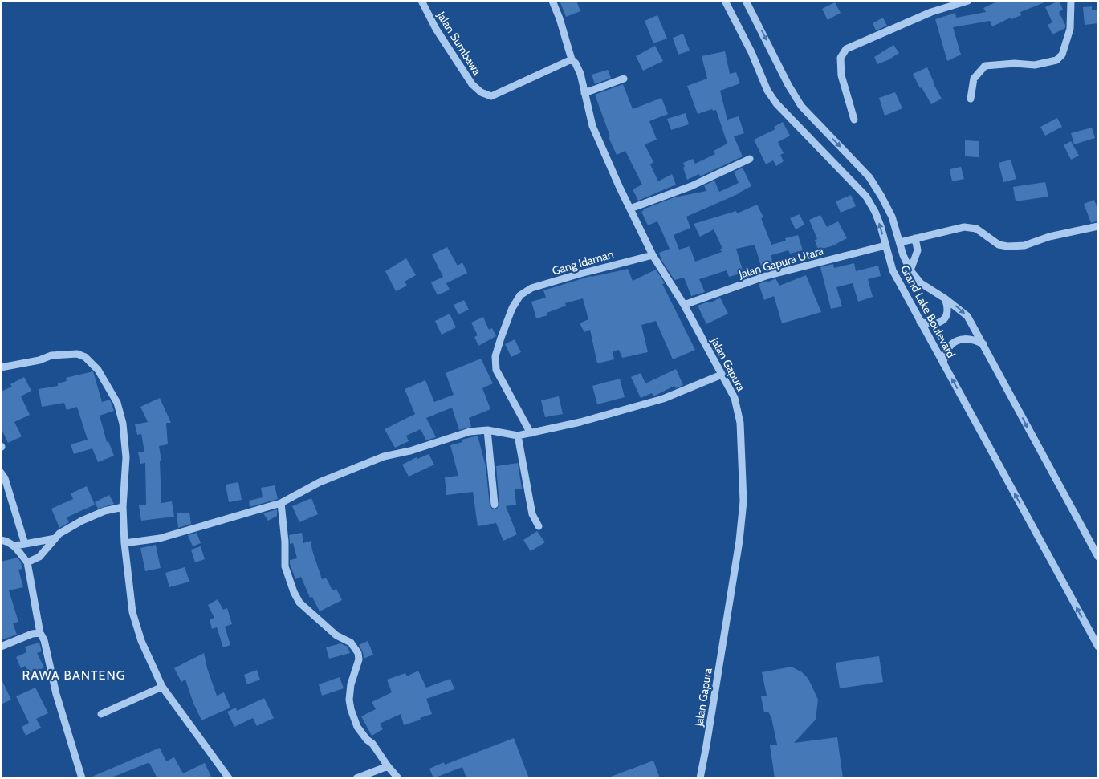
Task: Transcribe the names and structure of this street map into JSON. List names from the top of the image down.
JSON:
{
  "streets": {
    "street": [
      "Jalan Sumbawa",
      "Gang Idaman",
      "Jalan Gapura Utara",
      "Grand Lake Boulevard",
      "Jalan Gapura"
    ]
  },
  "crossings": [
    ["Jalan Sumbawa", "Jalan Gapura"],
    ["Gang Idaman", "Jalan Gapura"],
    ["Jalan Gapura Utara", "Grand Lake Boulevard"],
    ["Jalan Gapura Utara", "Jalan Gapura"]
  ],
  "districts": ["RAWA BANTENG"]
}
